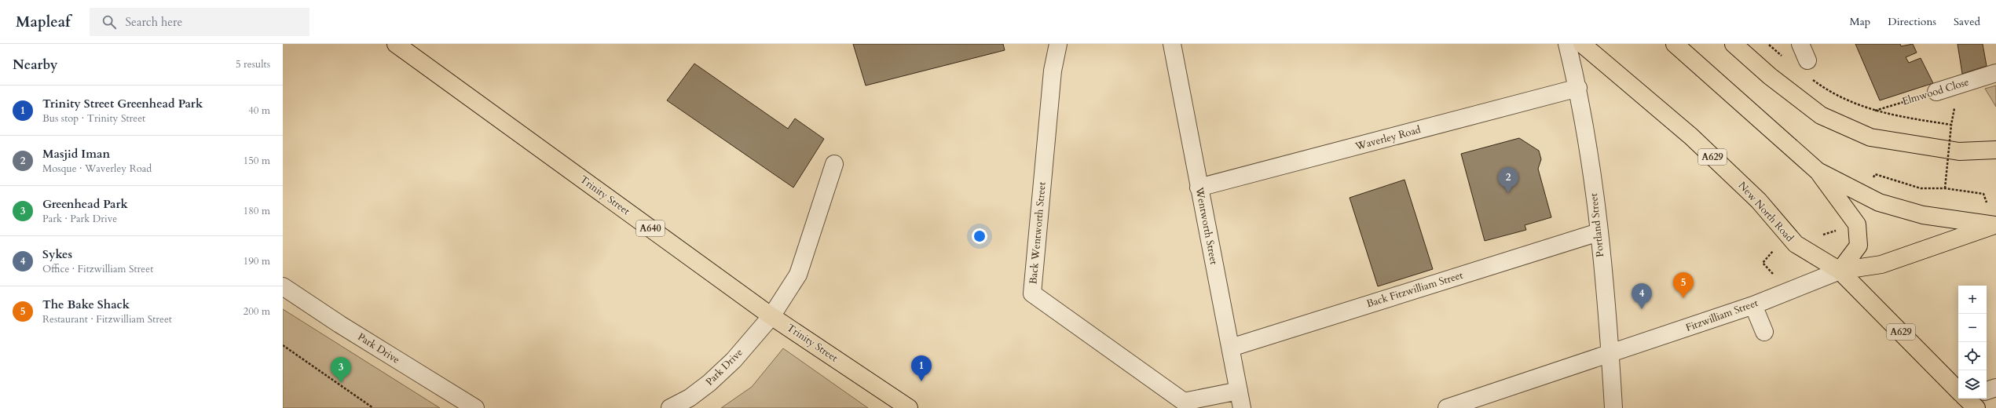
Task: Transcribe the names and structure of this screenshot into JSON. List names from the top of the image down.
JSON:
{
  "streets": {
    "highway": [
      "A629",
      "Trinity Street",
      "New North Road",
      "A640",
      "Fitzwilliam Street"
    ],
    "street": [
      "Elmwood Close",
      "Waverley Road",
      "Portland Street",
      "Wentworth Street",
      "Back Wentworth Street",
      "Back Fitzwilliam Street",
      "Park Drive"
    ]
  },
  "crossings": [
    ["Waverley Road", "Portland Street"],
    ["Waverley Road", "Wentworth Street"],
    ["Trinity Street", "Park Drive"],
    ["New North Road", "Fitzwilliam Street"],
    ["Portland Street", "Back Fitzwilliam Street"],
    ["Portland Street", "Fitzwilliam Street"],
    ["Wentworth Street", "Back Wentworth Street"],
    ["Wentworth Street", "Back Fitzwilliam Street"]
  ],
  "page": {
    "header": "Mapleaf",
    "search": "Search here",
    "nav": ["Map", "Directions", "Saved"],
    "heading": ["Nearby", "5 results"],
    "list": [
      {
        "mark": "1",
        "name": "Trinity Street Greenhead Park",
        "note": "Bus stop · Trinity Street",
        "value": "40 m"
      },
      {
        "mark": "2",
        "name": "Masjid Iman",
        "note": "Mosque · Waverley Road",
        "value": "150 m"
      },
      {
        "mark": "3",
        "name": "Greenhead Park",
        "note": "Park · Park Drive",
        "value": "180 m"
      },
      {
        "mark": "4",
        "name": "Sykes",
        "note": "Office · Fitzwilliam Street",
        "value": "190 m"
      },
      {
        "mark": "5",
        "name": "The Bake Shack",
        "note": "Restaurant · Fitzwilliam Street",
        "value": "200 m"
      }
    ],
    "pins": [
      "2",
      "5",
      "4",
      "1",
      "3"
    ],
    "map_buttons": ["+", "−"]
  }
}
